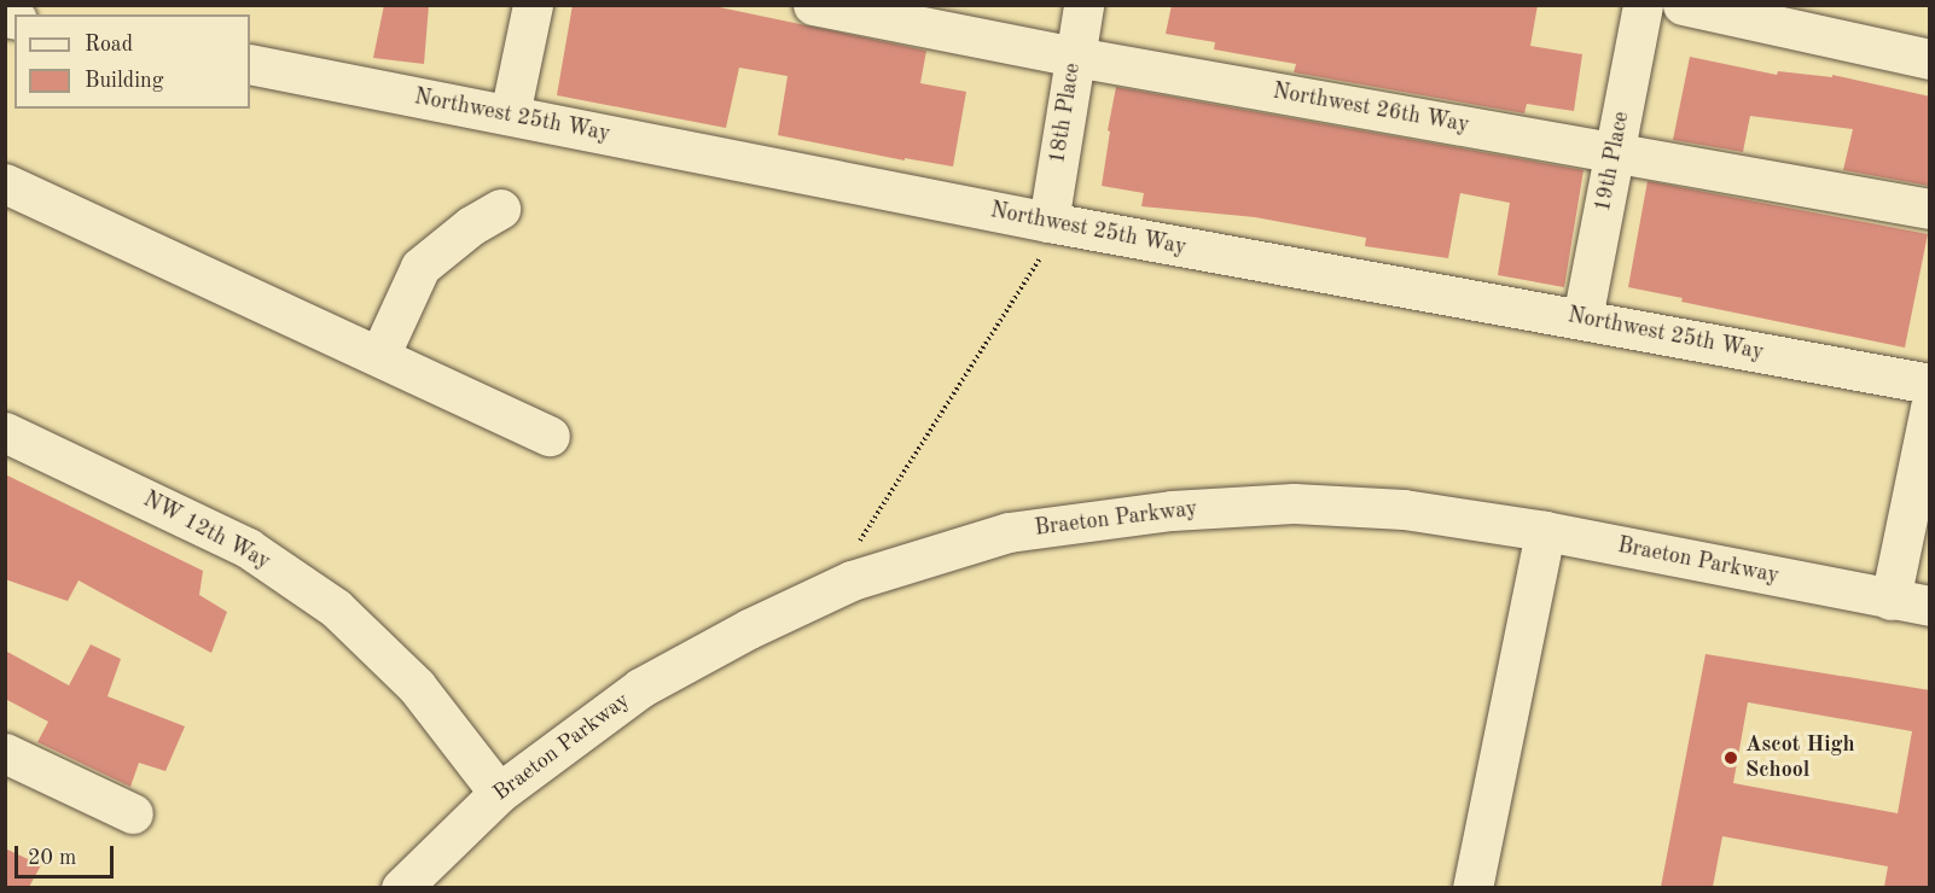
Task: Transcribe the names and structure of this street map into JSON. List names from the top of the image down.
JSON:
{
  "streets": {
    "street": [
      "Northwest 26th Way",
      "18th Place",
      "Northwest 25th Way",
      "19th Place",
      "Braeton Parkway",
      "NW 12th Way"
    ]
  },
  "crossings": [
    ["Northwest 26th Way", "18th Place"],
    ["Northwest 26th Way", "19th Place"],
    ["18th Place", "Northwest 25th Way"],
    ["Northwest 25th Way", "19th Place"],
    ["Braeton Parkway", "NW 12th Way"]
  ],
  "places": ["Ascot High School"],
  "legend": ["Road", "Building"],
  "scale_bar": "20 m"
}
